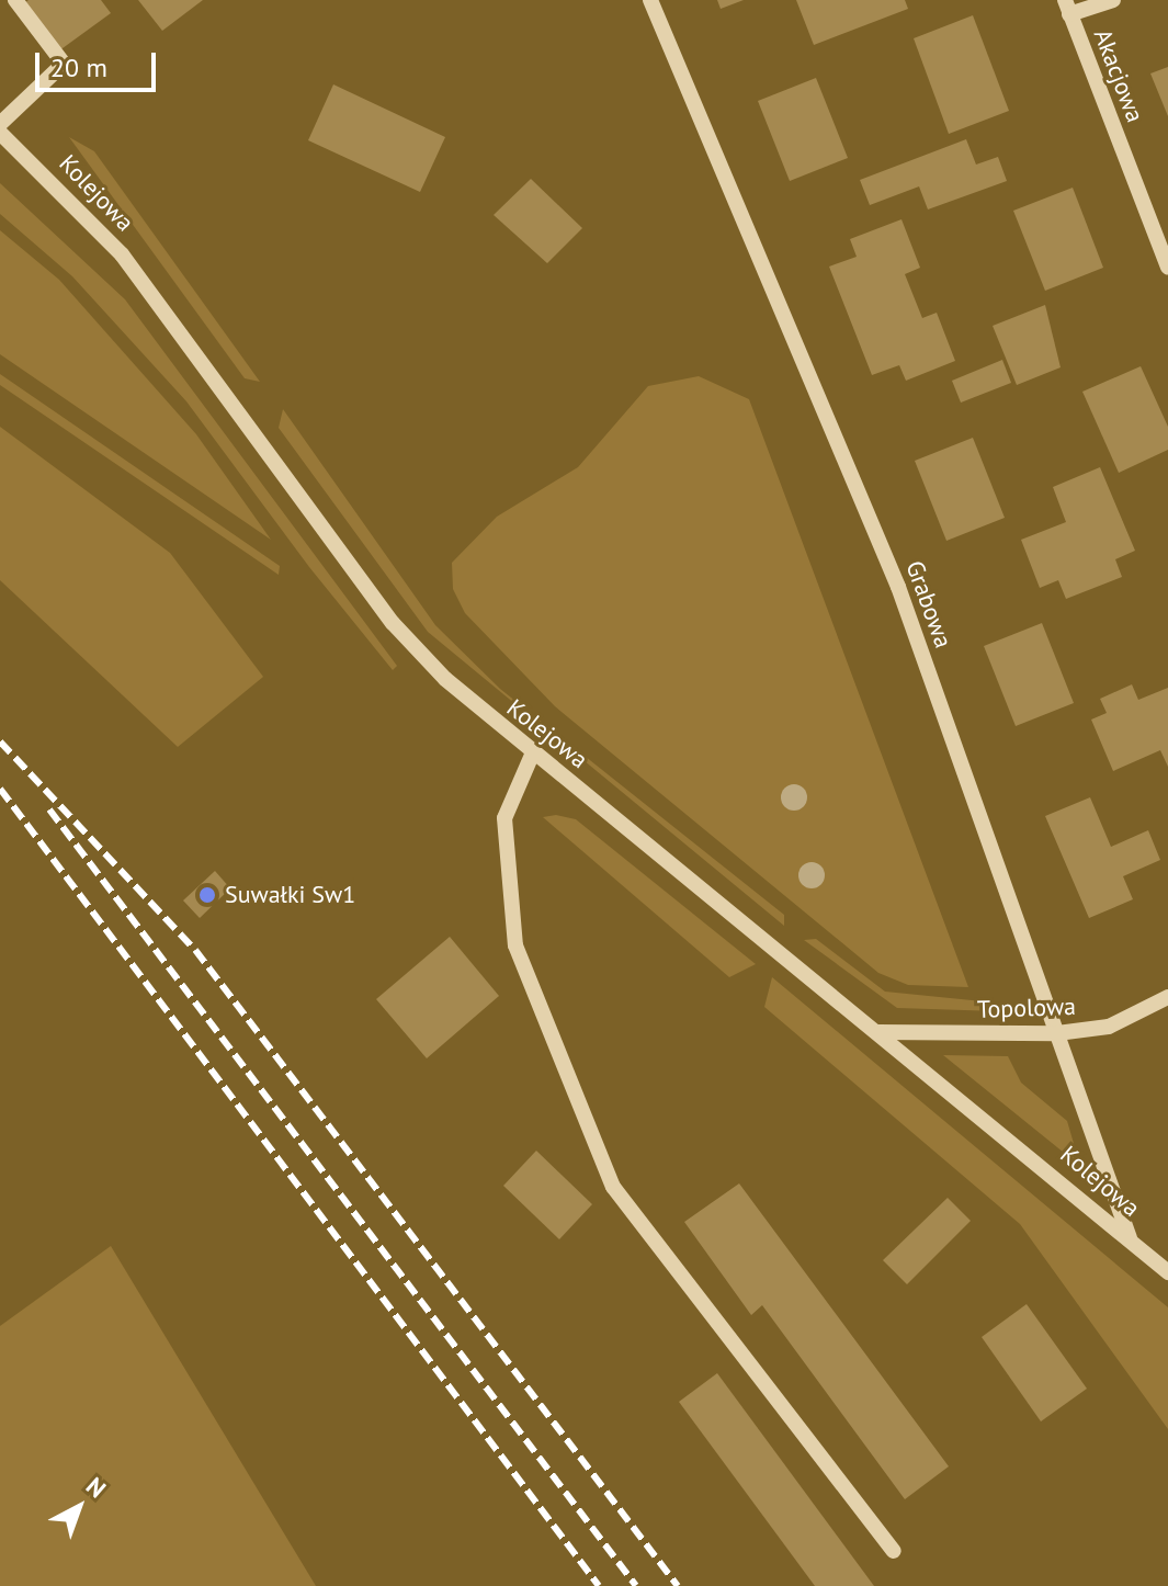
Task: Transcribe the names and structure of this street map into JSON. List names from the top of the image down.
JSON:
{
  "streets": {
    "street": [
      "Akacjowa",
      "Kolejowa",
      "Grabowa",
      "Topolowa"
    ]
  },
  "crossings": [
    ["Kolejowa", "Grabowa"],
    ["Kolejowa", "Topolowa"],
    ["Grabowa", "Topolowa"]
  ],
  "places": ["Suwałki Sw1"],
  "scale_bar": "20 m",
  "north": "top right"
}
